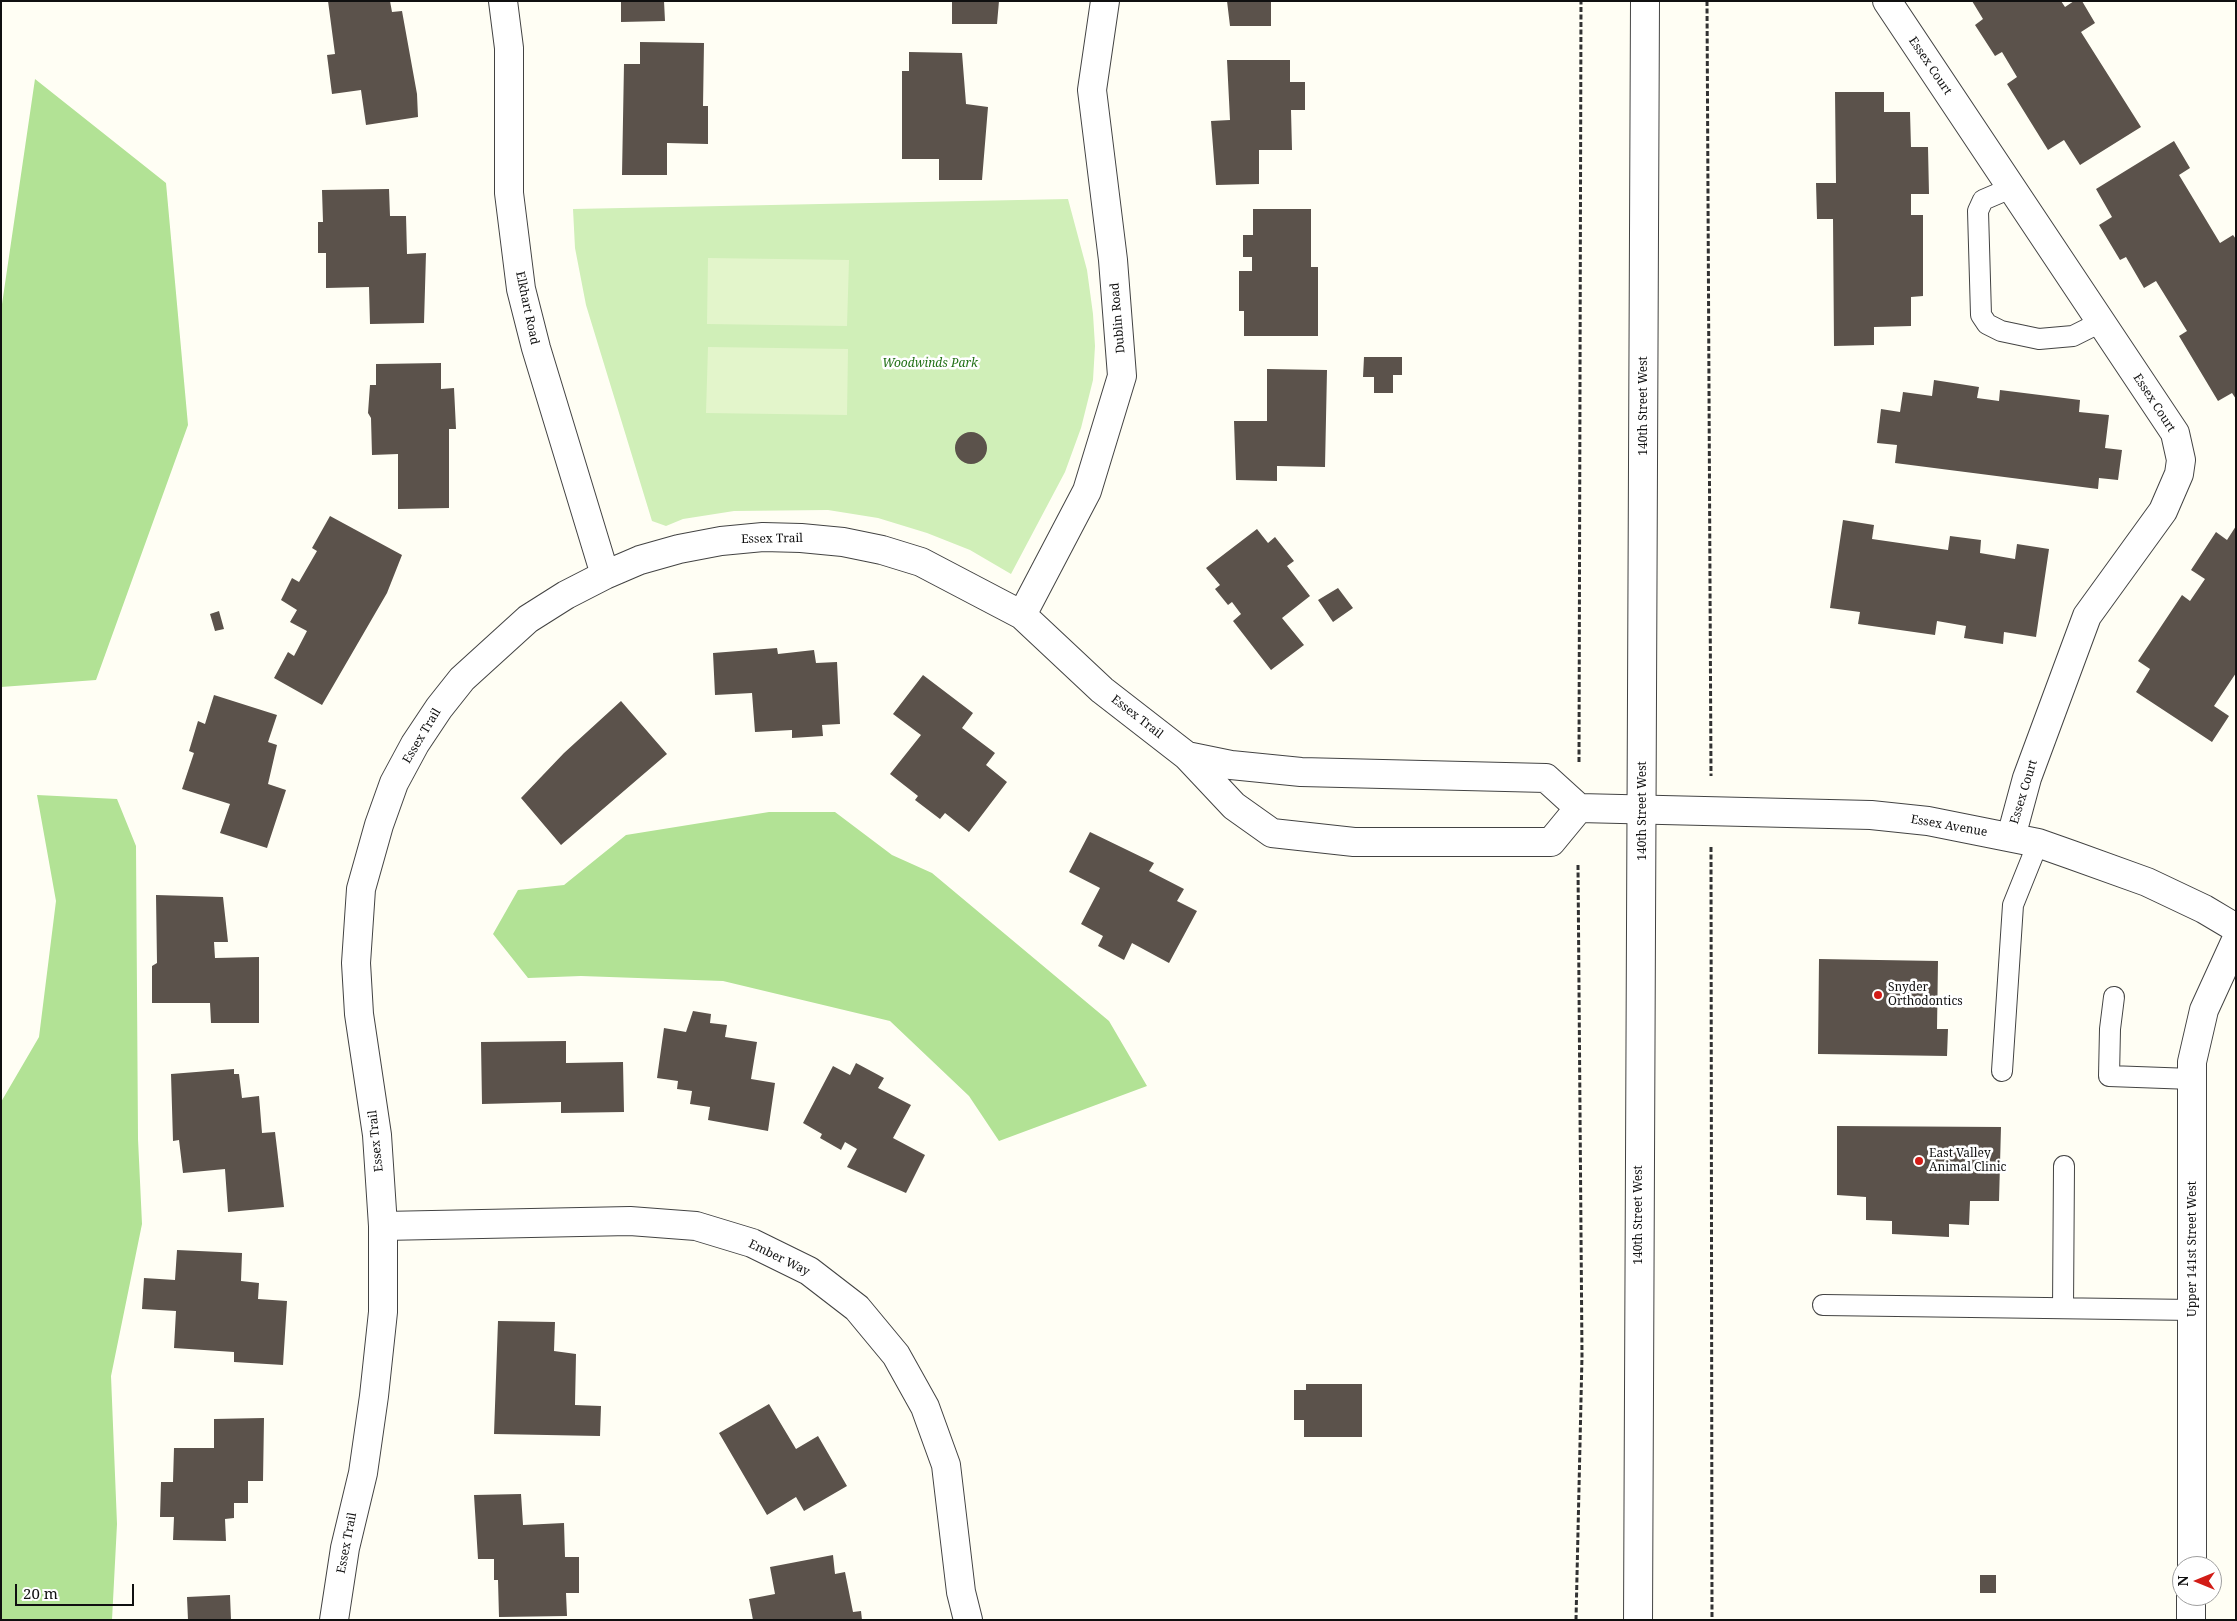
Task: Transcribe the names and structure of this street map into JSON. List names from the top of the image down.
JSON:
{
  "streets": {
    "street": [
      "Essex Court",
      "Elkhart Road",
      "Dublin Road",
      "140th Street West",
      "Essex Trail",
      "Essex Avenue",
      "Upper 141st Street West",
      "Ember Way"
    ]
  },
  "crossings": [
    ["Essex Court", "Essex Avenue"],
    ["Elkhart Road", "Essex Trail"],
    ["Dublin Road", "Essex Trail"],
    ["140th Street West", "Essex Avenue"],
    ["Essex Trail", "Ember Way"]
  ],
  "parks": ["Woodwinds Park"],
  "places": ["Snyder Orthodontics", "East Valley Animal Clinic"],
  "scale_bar": "20 m",
  "north": "left"
}
